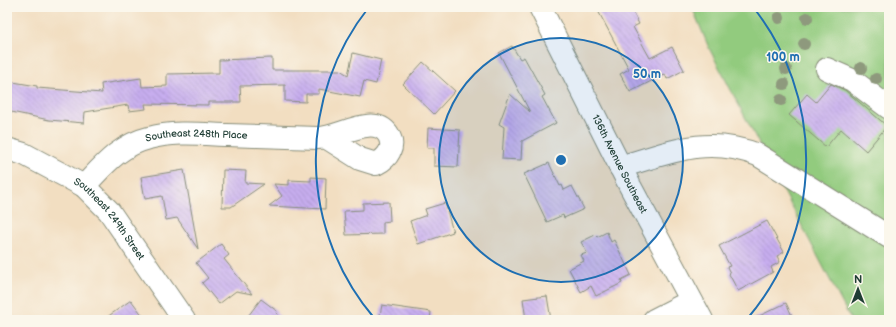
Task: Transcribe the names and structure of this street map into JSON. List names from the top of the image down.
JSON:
{
  "streets": {
    "street": ["Southeast 248th Place", "136th Avenue Southeast", "Southeast 249th Street"]
  },
  "crossings": [
    ["Southeast 248th Place", "Southeast 249th Street"]
  ],
  "north": "top",
  "rings": ["100 m", "50 m"]
}
